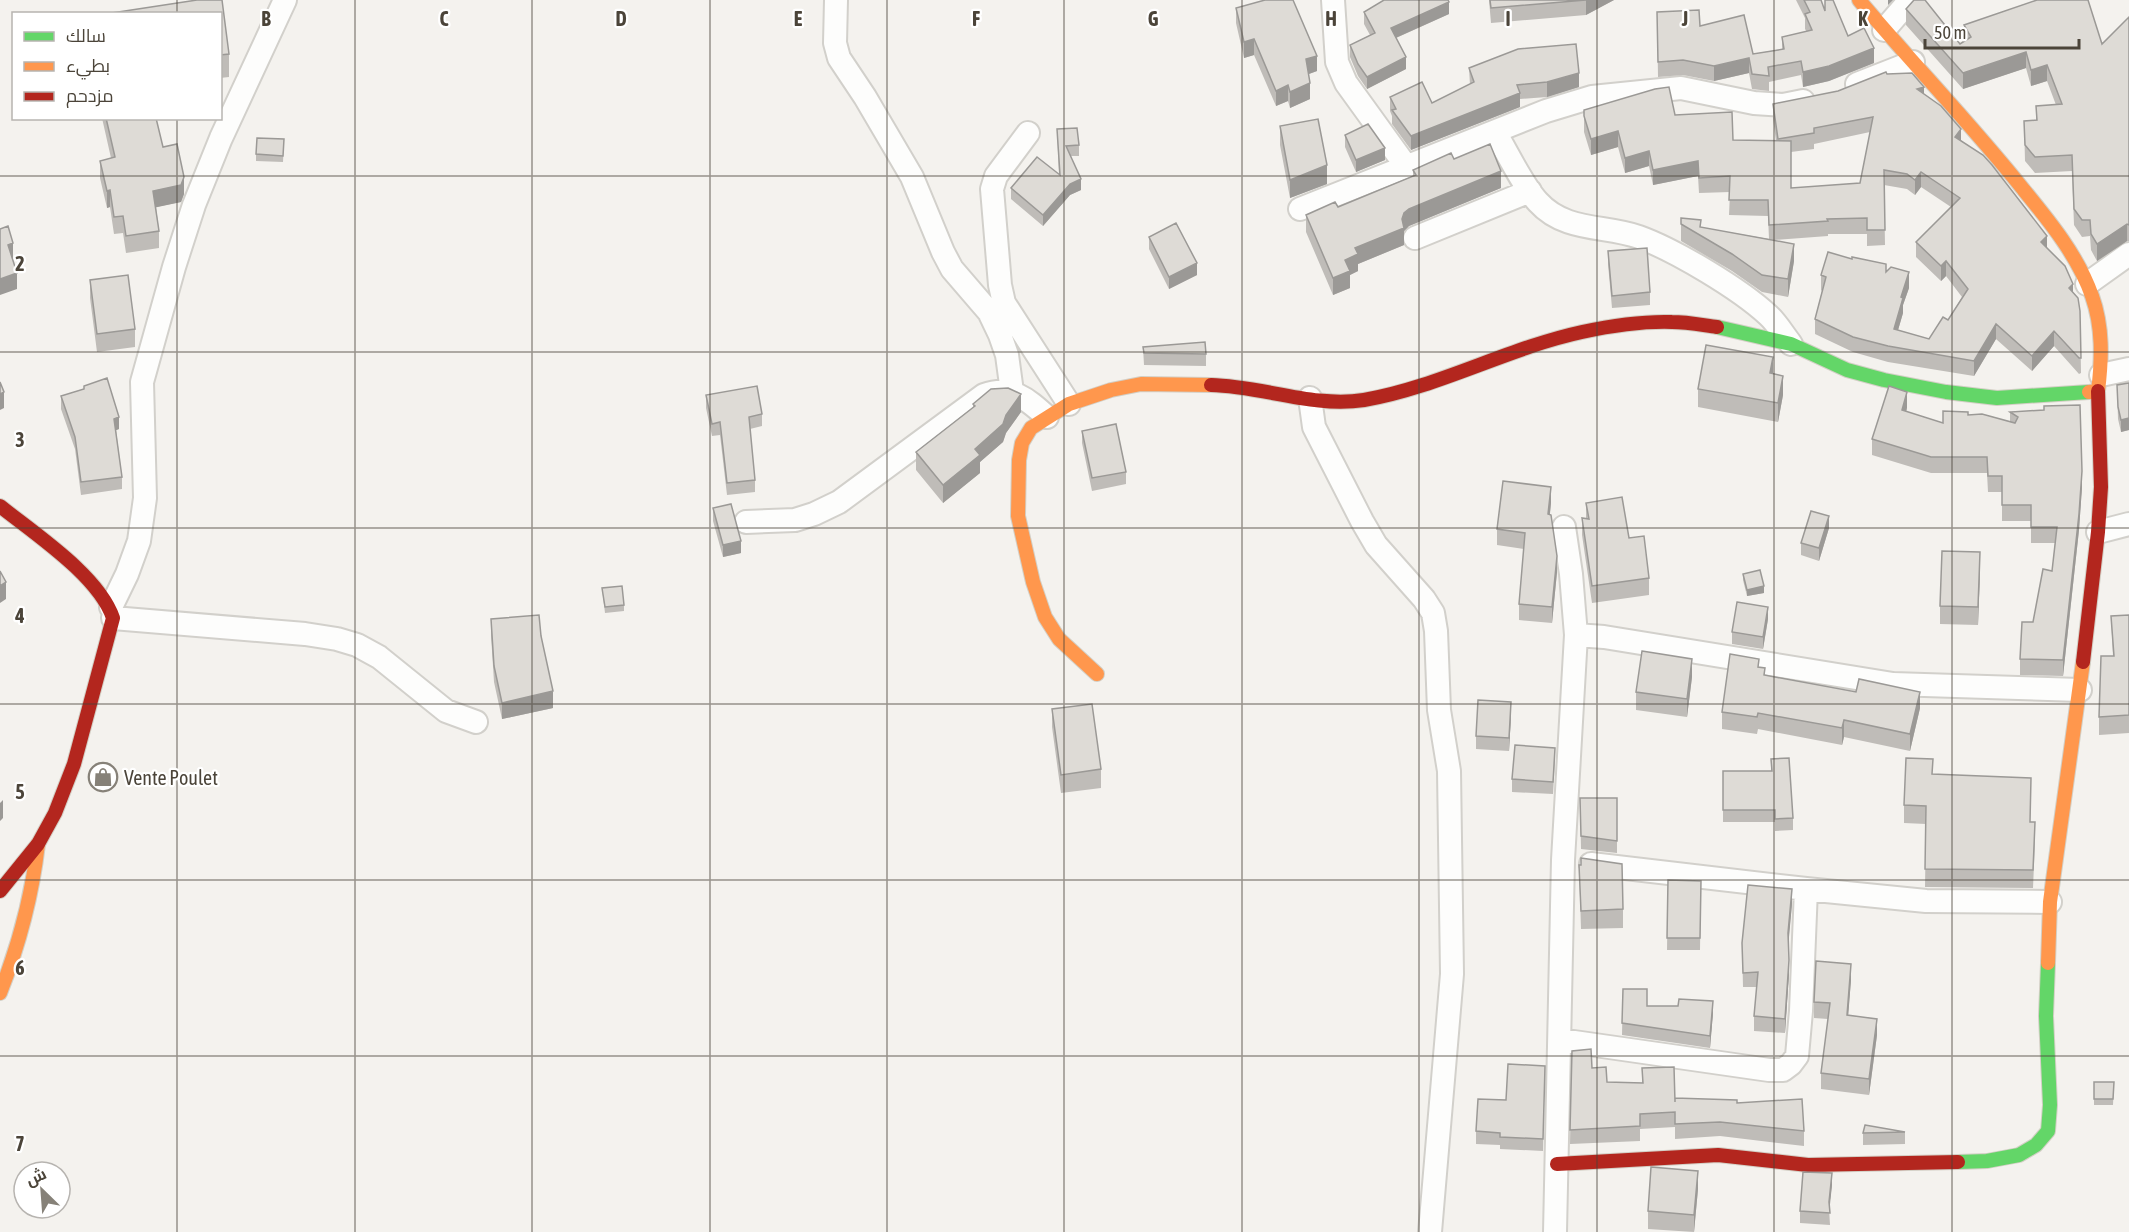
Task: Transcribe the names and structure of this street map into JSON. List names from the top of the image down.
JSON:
{
  "places": {
    "shop": ["Vente Poulet"]
  },
  "legend": ["سالك", "بطيء", "مزدحم"],
  "scale_bar": "50 m",
  "north": "top left",
  "grid": {
    "columns": [
      "B",
      "C",
      "D",
      "E",
      "F",
      "G",
      "H",
      "I",
      "J",
      "K"
    ],
    "rows": [
      "2",
      "3",
      "4",
      "5",
      "6",
      "7"
    ]
  }
}
